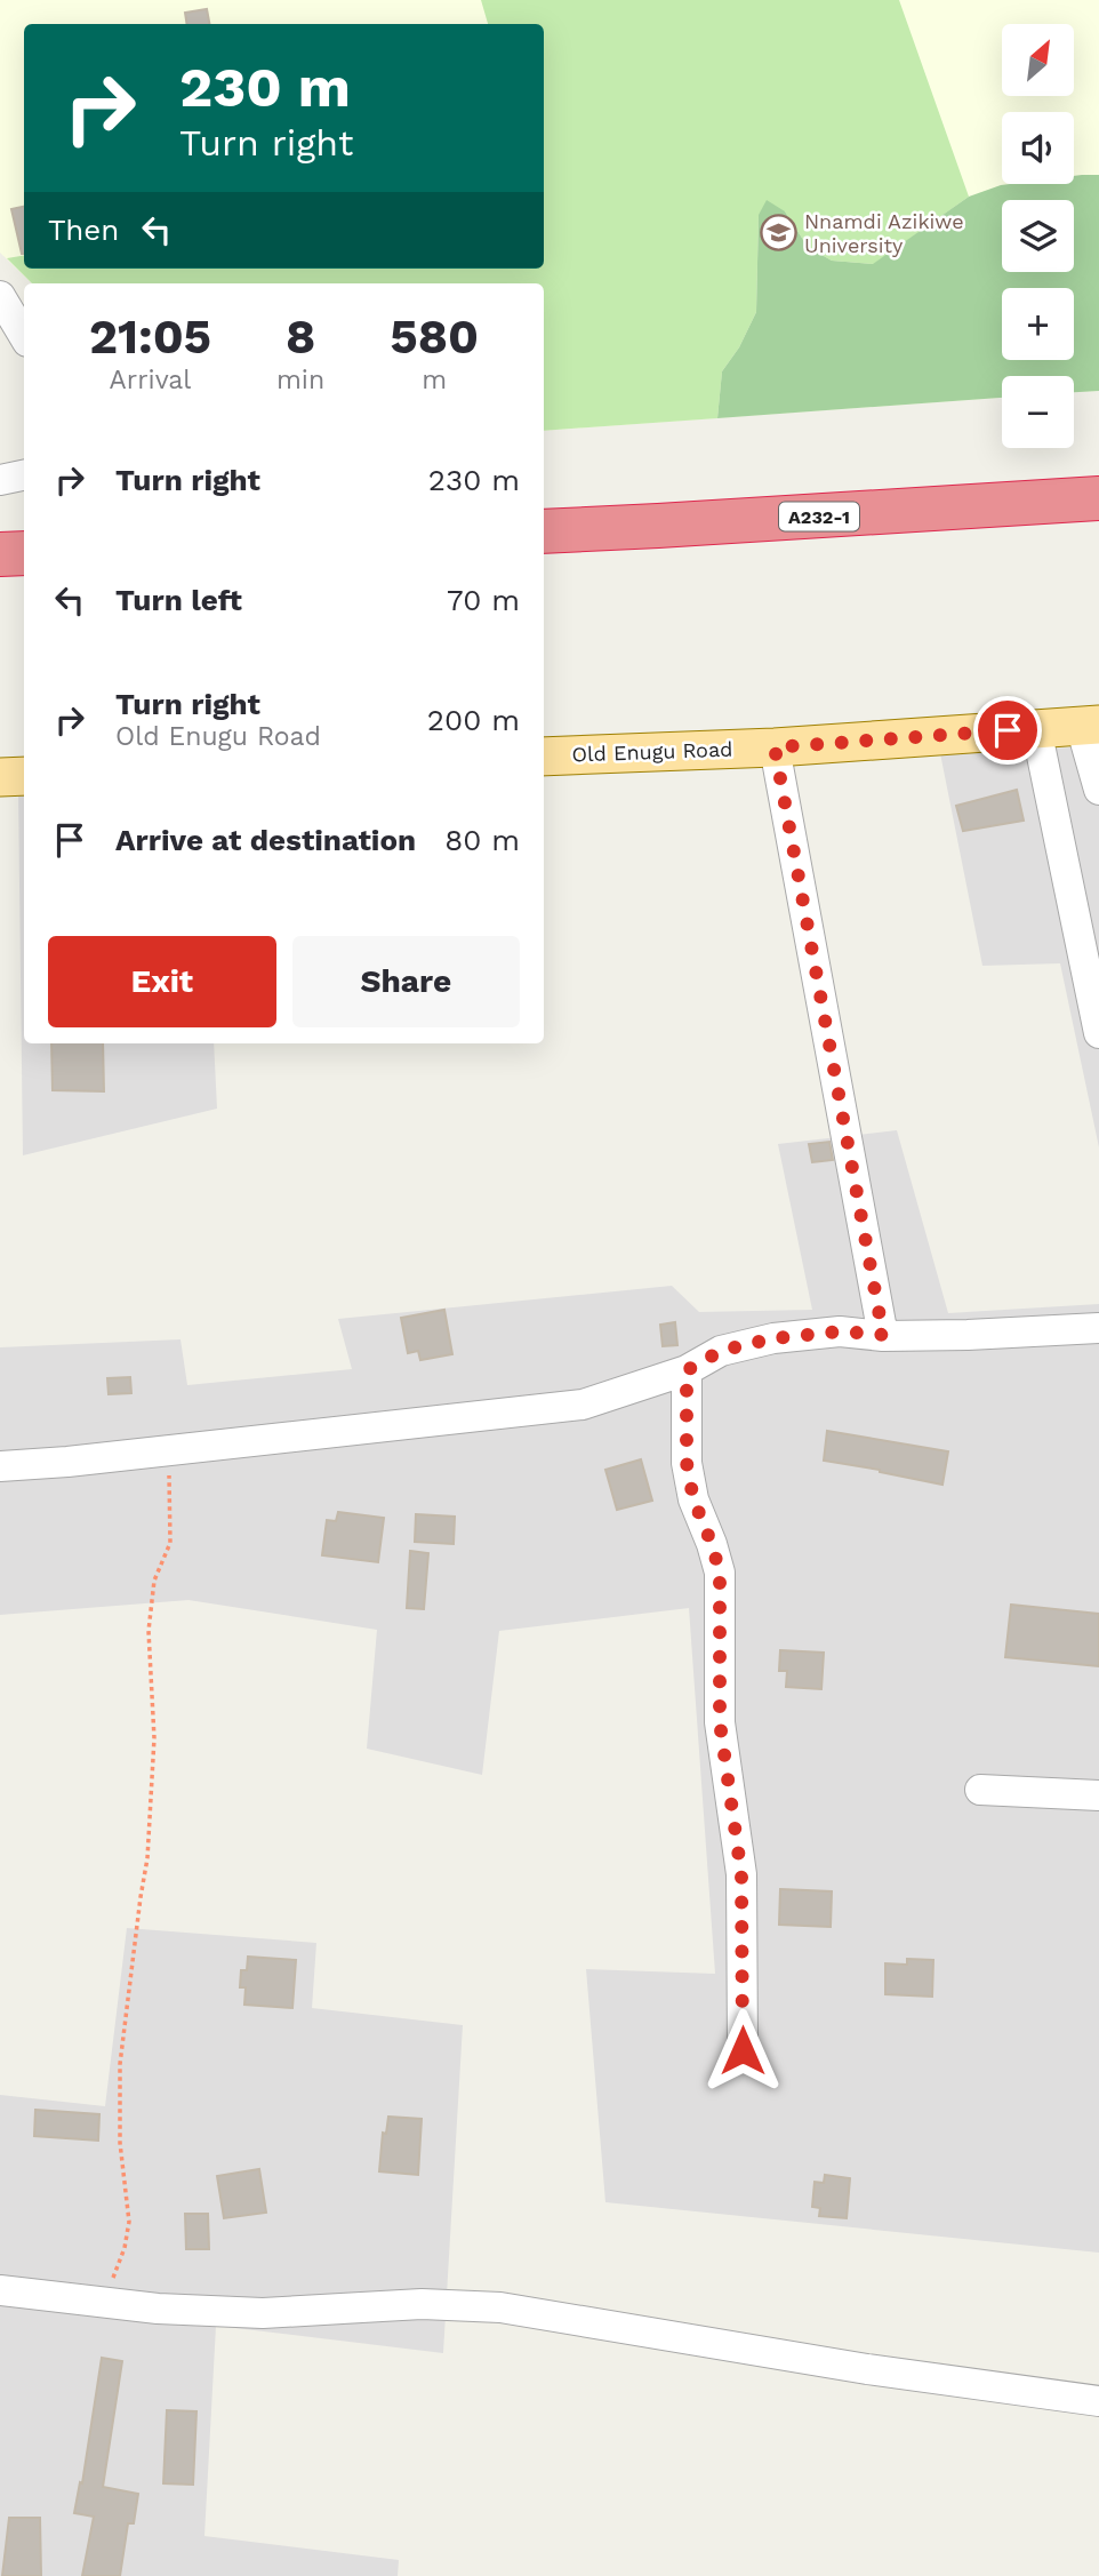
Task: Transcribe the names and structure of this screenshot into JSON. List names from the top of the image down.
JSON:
{
  "streets": {
    "highway": ["A232-1"],
    "main road": ["Old Enugu Road"]
  },
  "places": {
    "school or university": ["Nnamdi Azikiwe University"]
  },
  "north": "top right",
  "page": {
    "map_buttons": ["+", "−"],
    "turn": ["230 m", "Turn right"],
    "then": "Then",
    "eta": [
      "21:05",
      "Arrival",
      "8",
      "min",
      "580",
      "m"
    ],
    "list": [
      {
        "name": "Turn right",
        "value": "230 m"
      },
      {
        "name": "Turn left",
        "value": "70 m"
      },
      {
        "name": "Turn right",
        "note": "Old Enugu Road",
        "value": "200 m"
      },
      {
        "name": "Arrive at destination",
        "value": "80 m"
      }
    ],
    "buttons": ["Exit", "Share"]
  }
}
